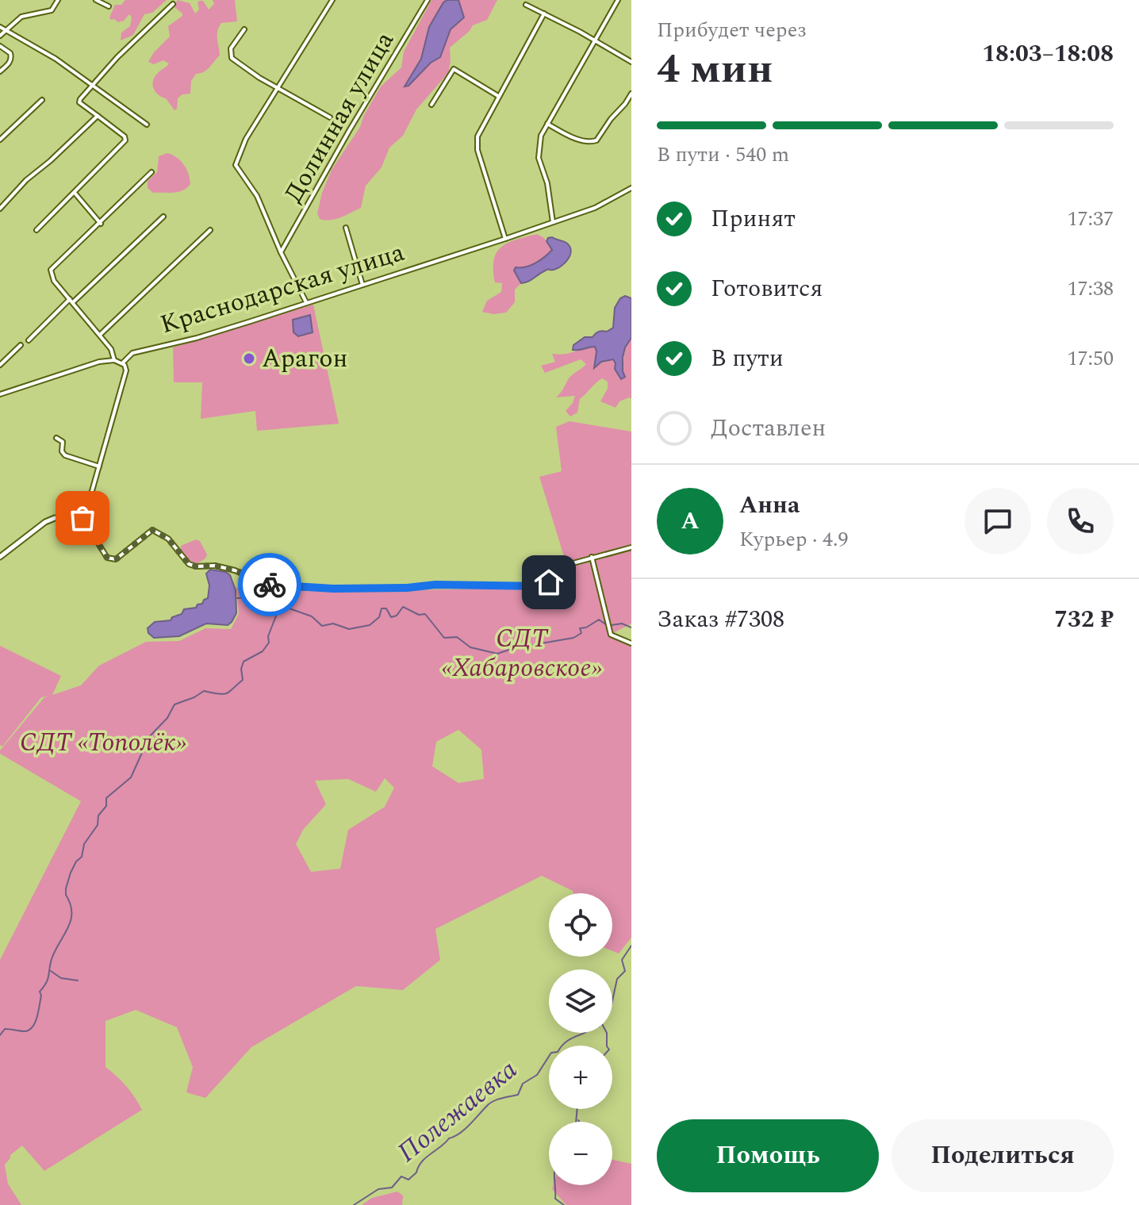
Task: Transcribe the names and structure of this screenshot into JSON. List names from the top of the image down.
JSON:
{
  "streets": {
    "street": ["Долинная улица", "Краснодарская улица"]
  },
  "water": ["Полежаевка"],
  "parks": ["СДТ «Хабаровское»", "СДТ «Тополёк»"],
  "places": ["Арагон"],
  "page": {
    "heading": ["4 мин", "Прибудет через", "18:03–18:08"],
    "panel": [
      "Анна",
      "Курьер · 4.9",
      "Заказ #7308",
      "732 ₽"
    ],
    "bar": "В пути · 540 m",
    "list": [
      ["Принят", "17:37"],
      ["Готовится", "17:38"],
      ["В пути", "17:50"],
      "Доставлен"
    ],
    "round": "А",
    "map_buttons": ["+", "−"],
    "buttons": ["Помощь", "Поделиться"]
  }
}
